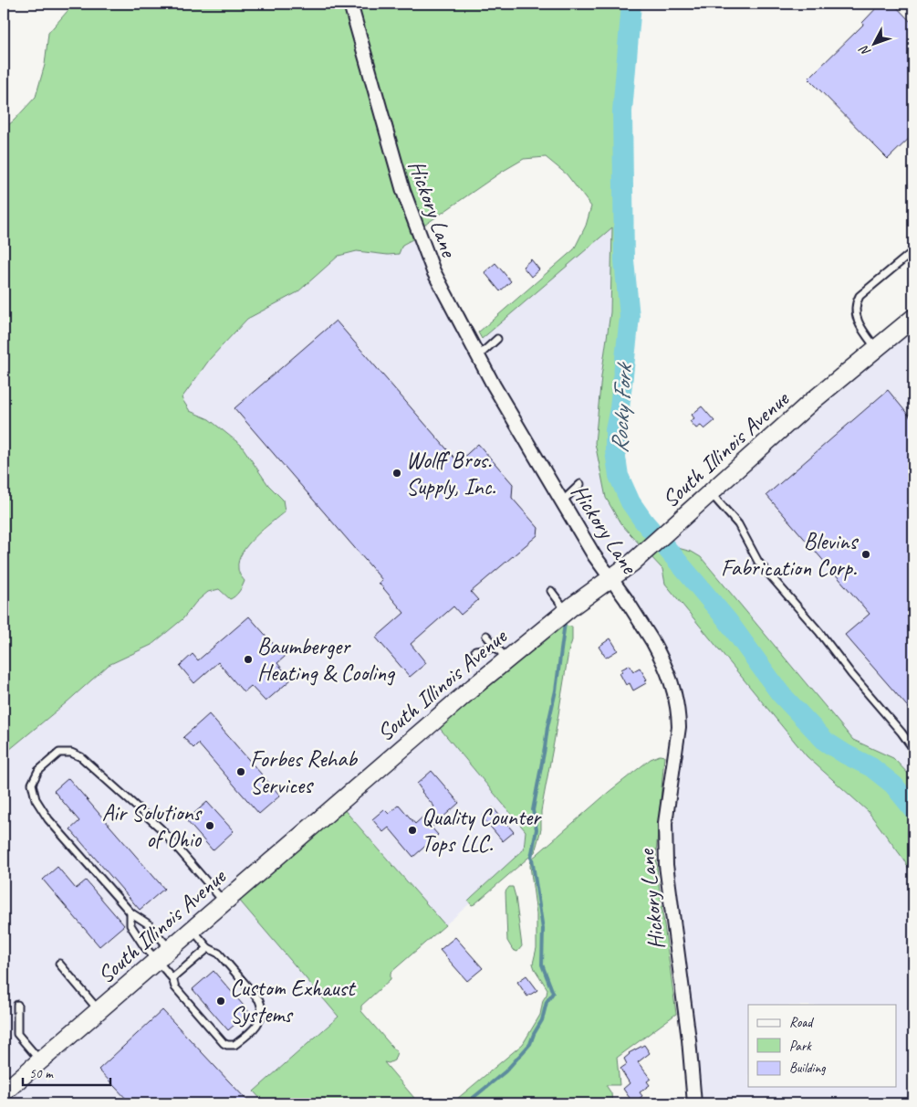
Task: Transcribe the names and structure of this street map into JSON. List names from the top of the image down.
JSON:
{
  "streets": {
    "main road": ["South Illinois Avenue"],
    "street": ["Hickory Lane"]
  },
  "crossings": [
    ["Hickory Lane", "South Illinois Avenue"]
  ],
  "water": ["Rocky Fork"],
  "places": [
    "Wolff Bros. Supply, Inc.",
    "Blevins Fabrication Corp.",
    "Baumberger Heating & Cooling",
    "Forbes Rehab Services",
    "Air Solutions of Ohio",
    "Quality Counter Tops LLC.",
    "Custom Exhaust Systems"
  ],
  "legend": ["Road", "Park", "Building"],
  "scale_bar": "50 m",
  "north": "bottom left"
}
